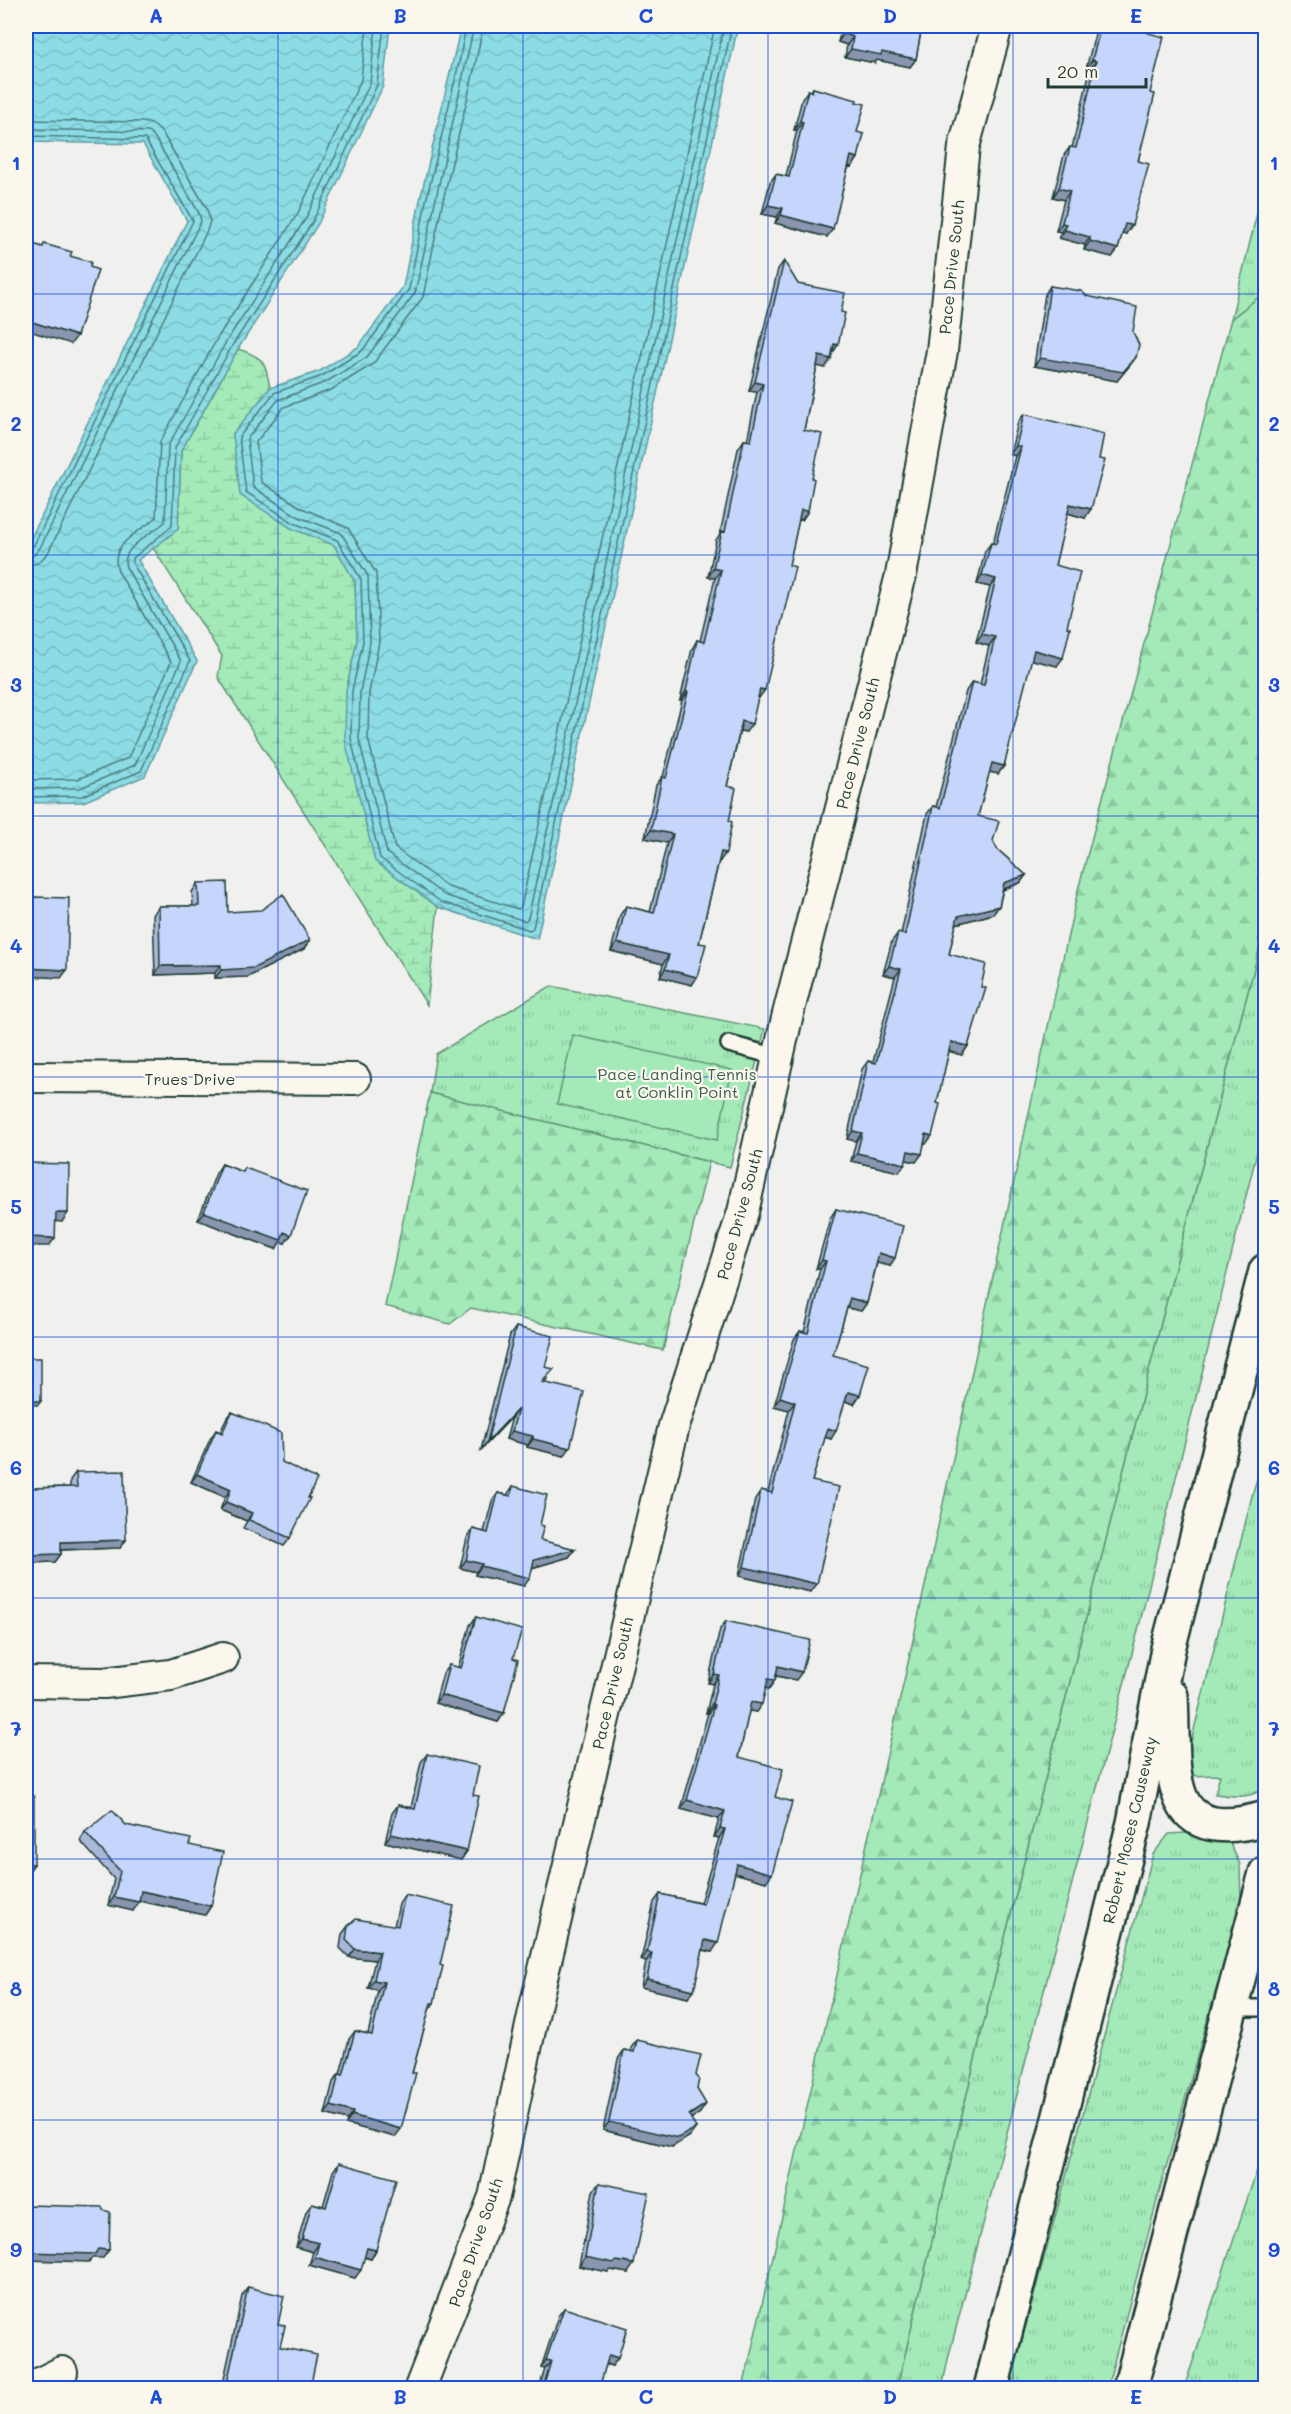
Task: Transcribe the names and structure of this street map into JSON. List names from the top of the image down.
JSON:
{
  "streets": {
    "highway": ["Robert Moses Causeway"],
    "street": ["Pace Drive South", "Trues Drive"]
  },
  "parks": ["Pace Landing Tennis at Conklin Point"],
  "scale_bar": "20 m",
  "grid": {
    "columns": [
      "A",
      "B",
      "C",
      "D",
      "E"
    ],
    "rows": [
      "1",
      "2",
      "3",
      "4",
      "5",
      "6",
      "7",
      "8",
      "9"
    ]
  }
}
